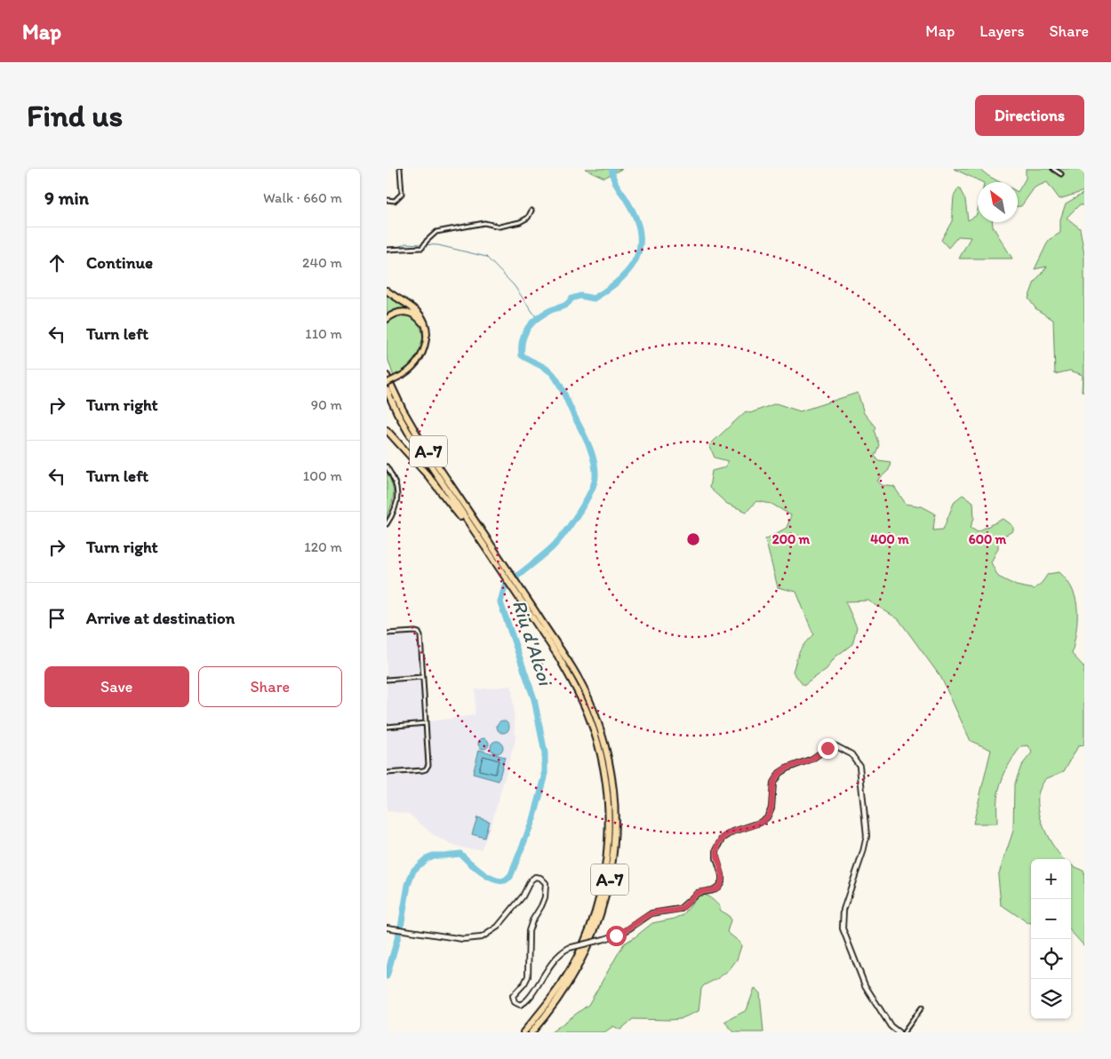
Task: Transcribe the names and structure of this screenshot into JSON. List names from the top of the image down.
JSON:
{
  "streets": {
    "highway": ["A-7"]
  },
  "water": ["Riu d'Alcoi"],
  "north": "top left",
  "page": {
    "header": "Map",
    "nav": ["Map", "Layers", "Share"],
    "buttons": [
      "Directions",
      ["Save", "Share"]
    ],
    "title": "Find us",
    "heading": ["9 min", "Walk · 660 m"],
    "list": [
      ["Continue", "240 m"],
      ["Turn left", "110 m"],
      ["Turn right", "90 m"],
      ["Turn left", "100 m"],
      ["Turn right", "120 m"],
      "Arrive at destination"
    ],
    "map_buttons": ["+", "−"]
  },
  "rings": ["200 m", "400 m", "600 m"]
}
